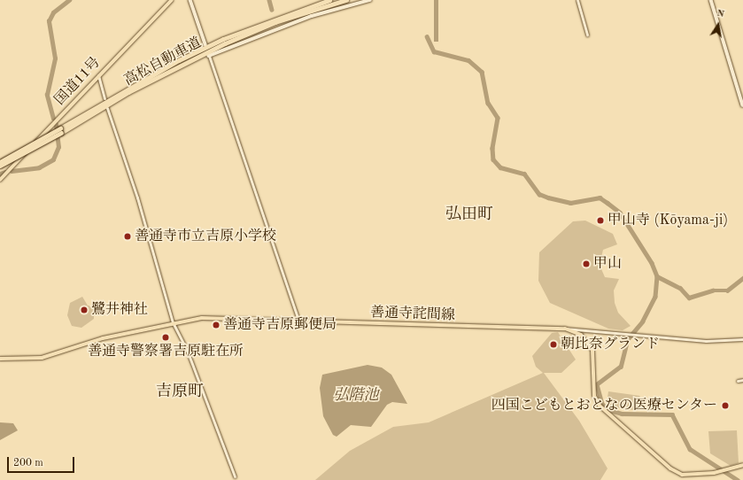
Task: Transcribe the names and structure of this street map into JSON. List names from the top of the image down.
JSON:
{
  "streets": {
    "highway": ["高松自動車道"],
    "main road": ["国道11号", "善通寺詫間線"]
  },
  "districts": ["弘田町", "吉原町"],
  "water": ["弘階池"],
  "places": [
    "甲山寺 (Kōyama-ji)",
    "善通寺市立吉原小学校",
    "甲山",
    "鷺井神社",
    "善通寺吉原郵便局",
    "善通寺警察署吉原駐在所",
    "朝比奈グランド",
    "四国こどもとおとなの医療センター"
  ],
  "scale_bar": "200 m",
  "north": "top"
}
